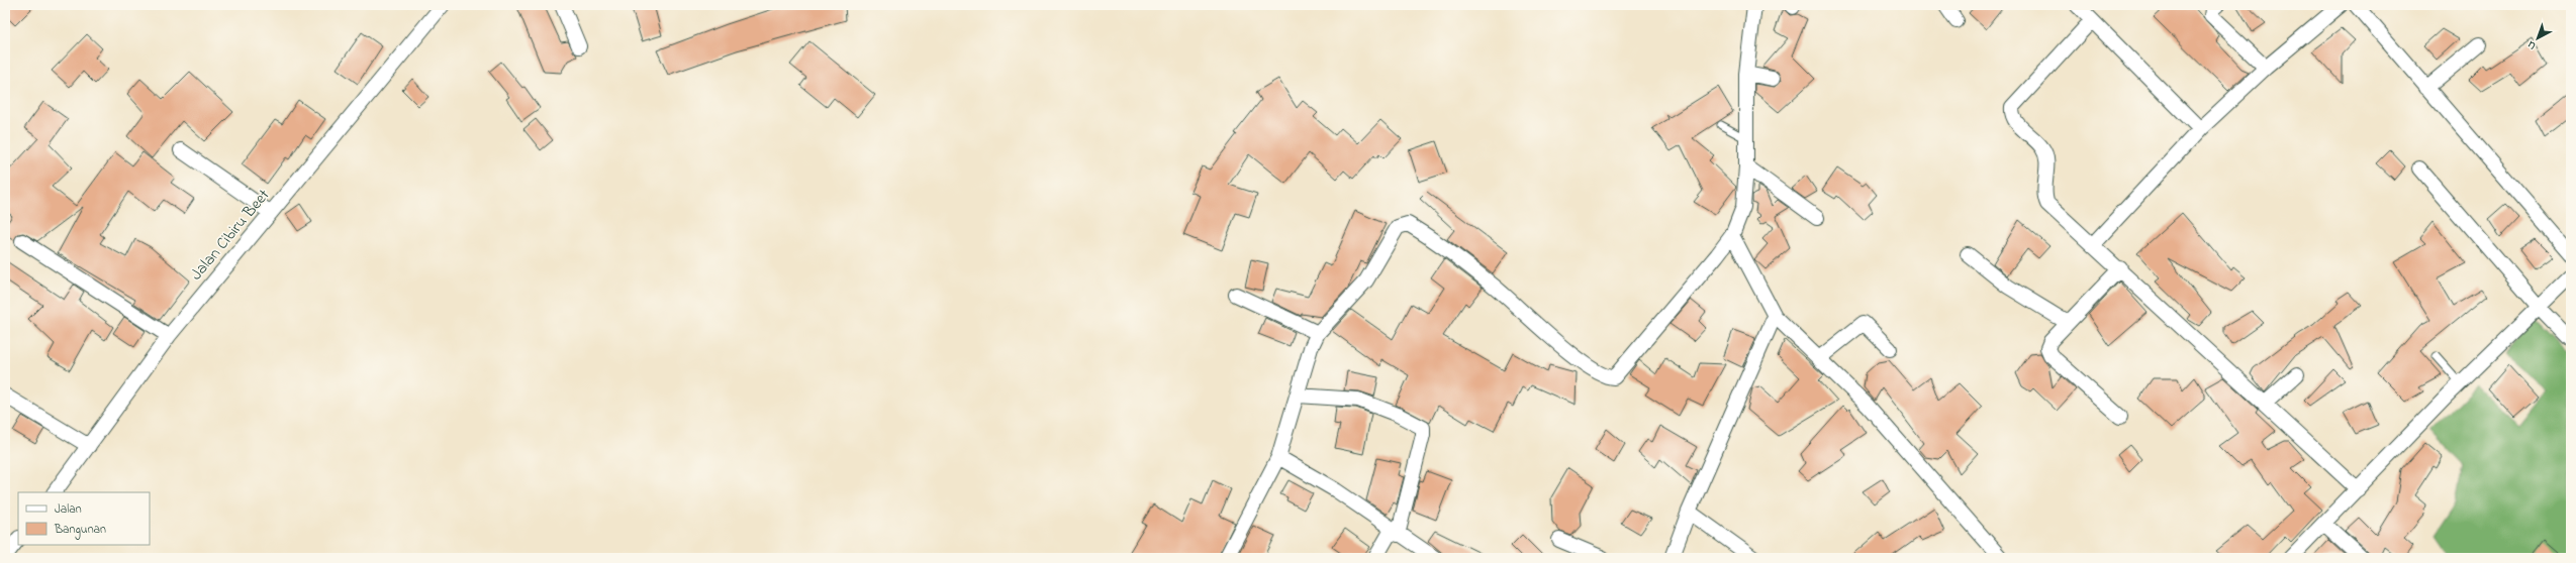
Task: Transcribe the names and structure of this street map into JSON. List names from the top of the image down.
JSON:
{
  "streets": {
    "street": ["Jalan Cibiru Beet"]
  },
  "legend": ["Jalan", "Bangunan"],
  "north": "bottom left"
}
